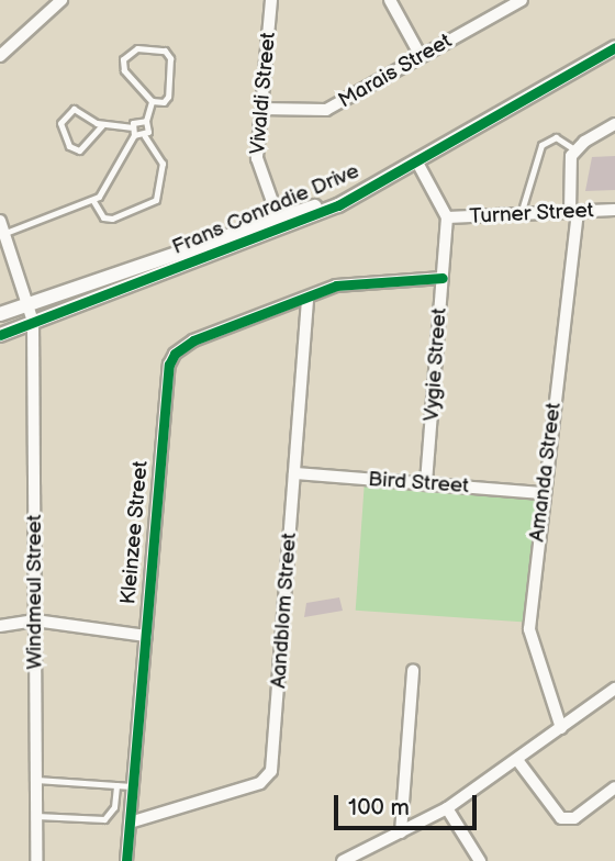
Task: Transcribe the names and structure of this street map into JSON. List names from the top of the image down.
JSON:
{
  "streets": {
    "street": [
      "Marais Street",
      "Vivaldi Street",
      "Frans Conradie Drive",
      "Turner Street",
      "Vygie Street",
      "Amanda Street",
      "Bird Street",
      "Kleinzee Street",
      "Windmeul Street",
      "Aandblom Street"
    ]
  },
  "crossings": [
    ["Marais Street", "Vivaldi Street"],
    ["Vivaldi Street", "Frans Conradie Drive"],
    ["Frans Conradie Drive", "Windmeul Street"],
    ["Turner Street", "Vygie Street"],
    ["Turner Street", "Amanda Street"],
    ["Vygie Street", "Bird Street"],
    ["Vygie Street", "Kleinzee Street"],
    ["Amanda Street", "Bird Street"],
    ["Bird Street", "Aandblom Street"],
    ["Kleinzee Street", "Aandblom Street"]
  ],
  "scale_bar": "100 m"
}
